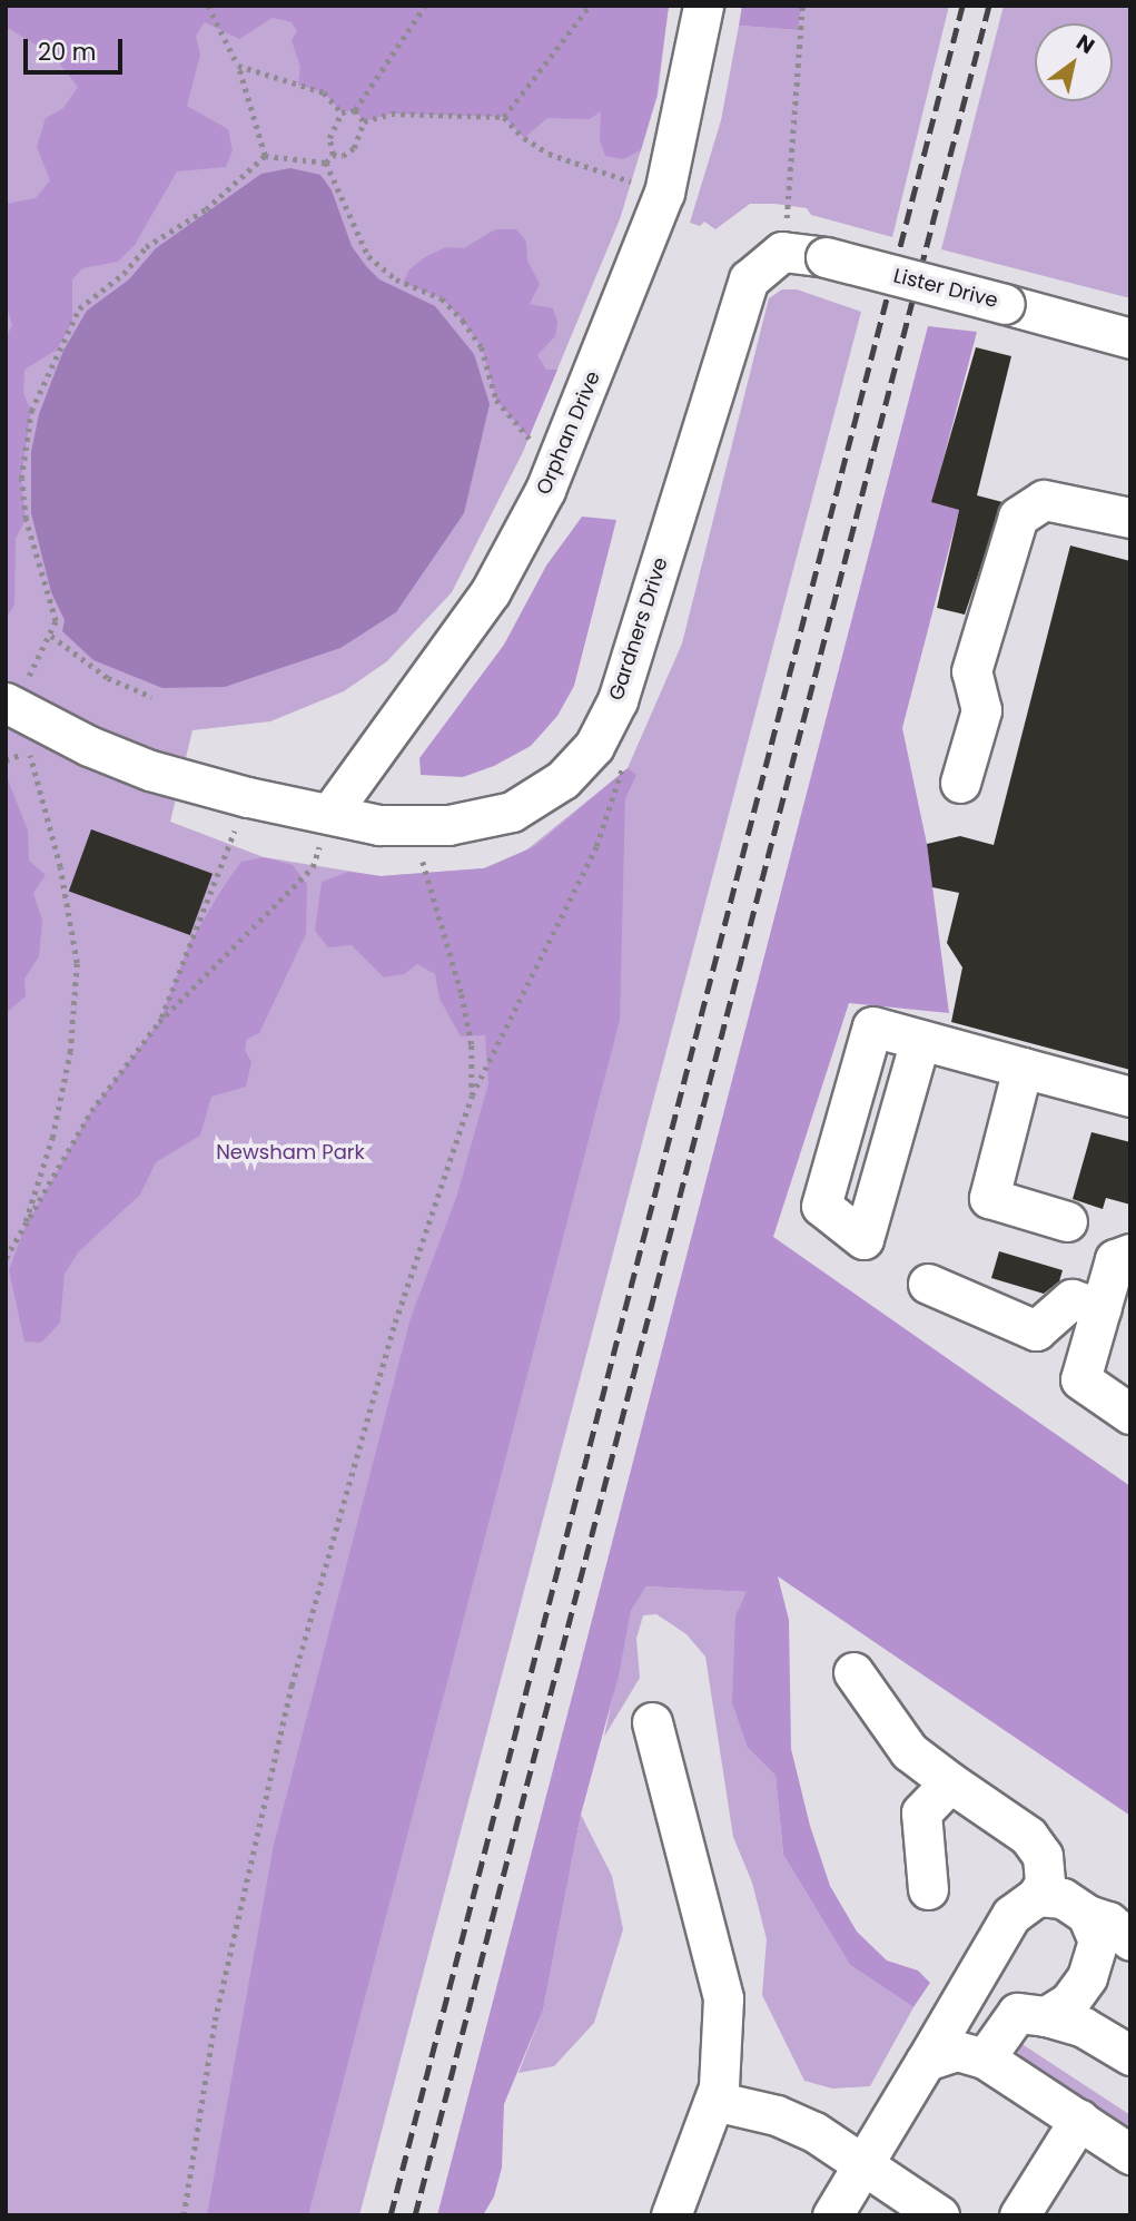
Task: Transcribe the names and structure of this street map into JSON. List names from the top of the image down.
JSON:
{
  "streets": {
    "street": ["Lister Drive", "Orphan Drive", "Gardners Drive"]
  },
  "crossings": [
    ["Lister Drive", "Gardners Drive"],
    ["Orphan Drive", "Gardners Drive"]
  ],
  "parks": ["Newsham Park"],
  "scale_bar": "20 m",
  "north": "top right"
}
